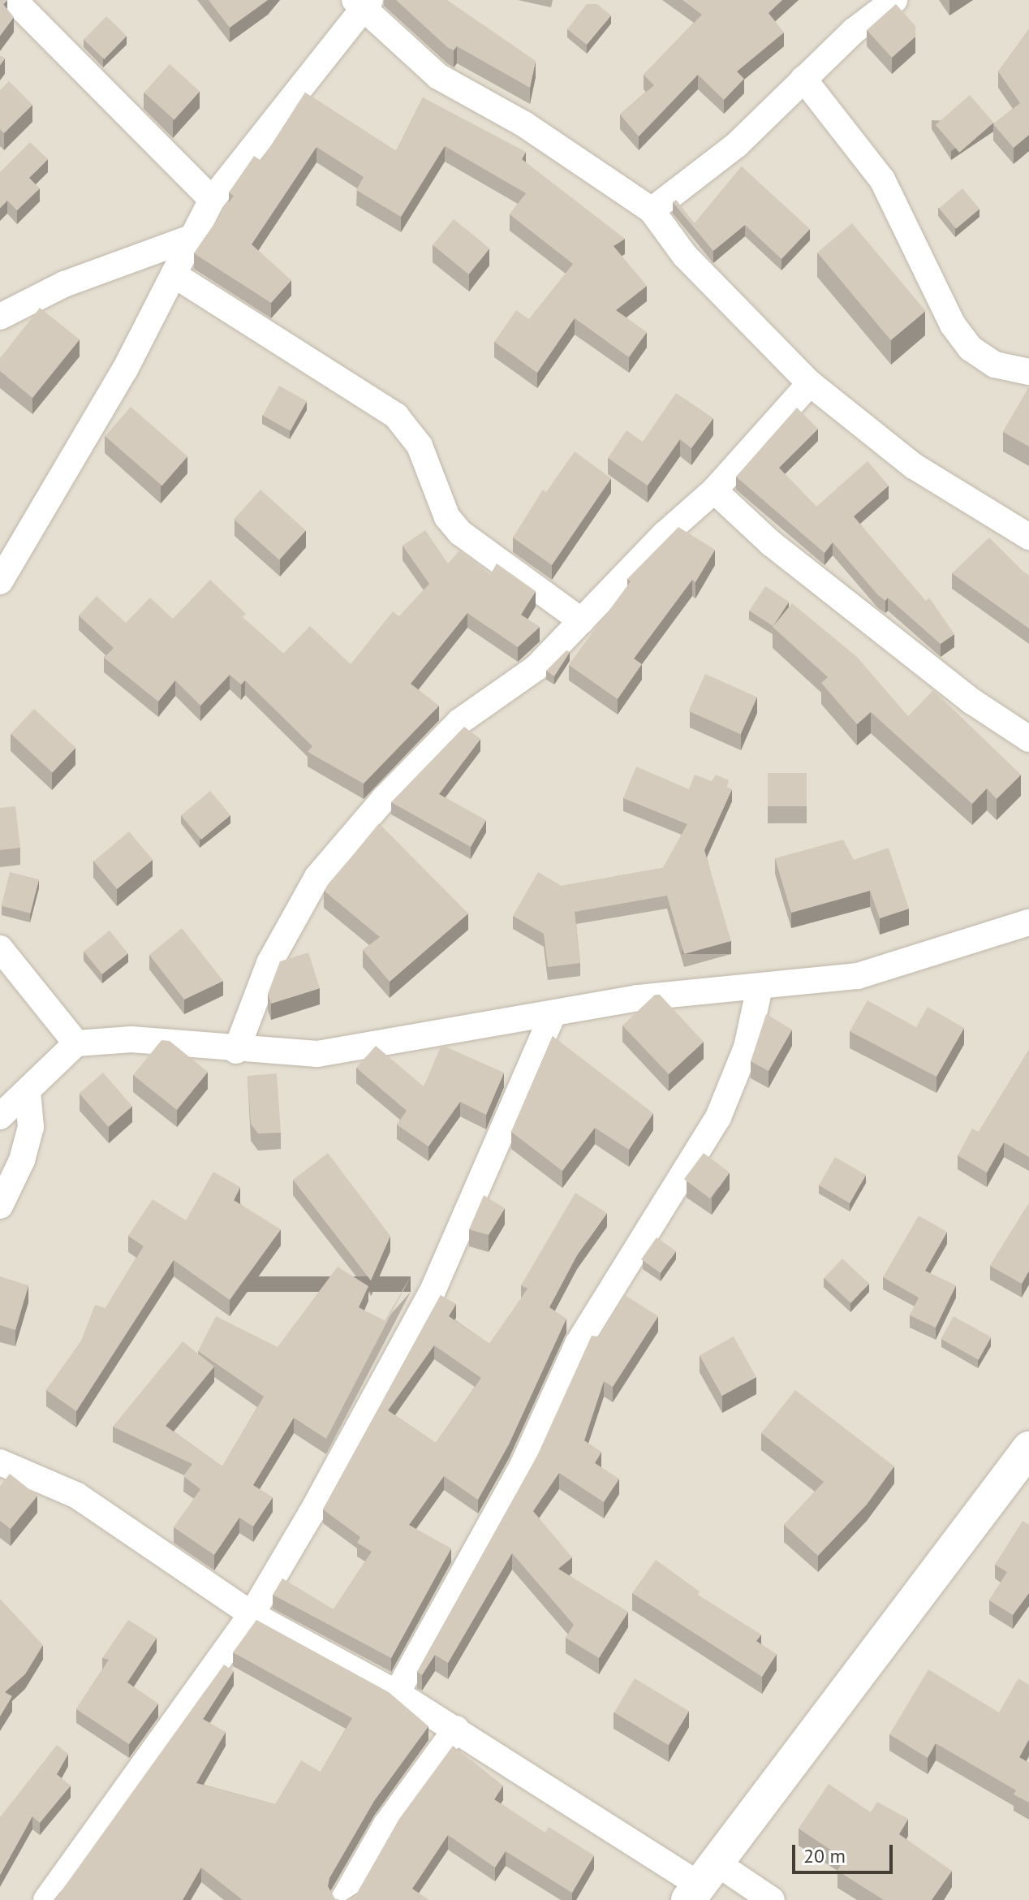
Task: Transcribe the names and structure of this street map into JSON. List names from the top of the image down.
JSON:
{
  "scale_bar": "20 m"
}
